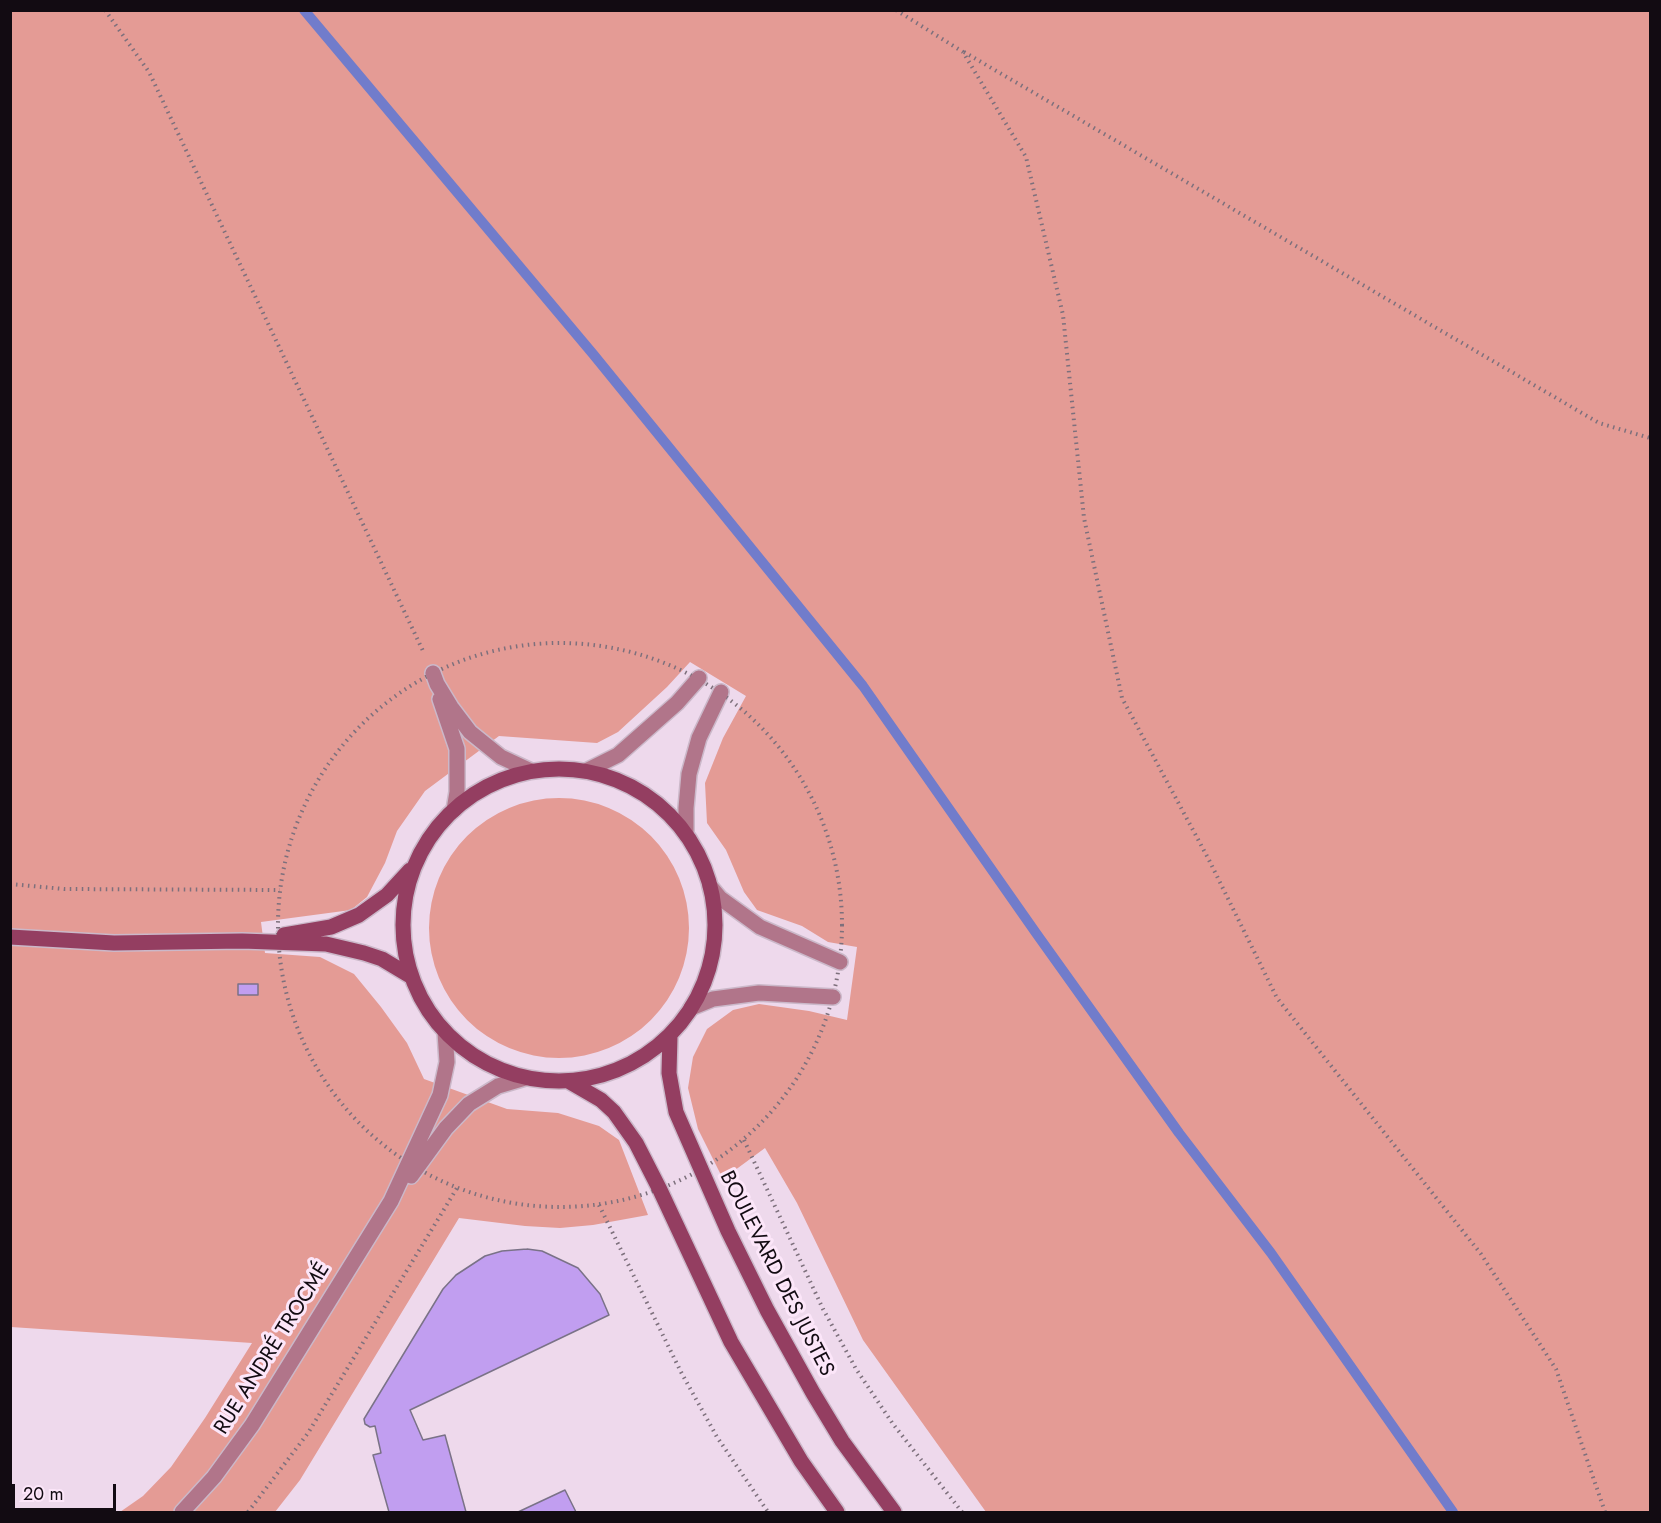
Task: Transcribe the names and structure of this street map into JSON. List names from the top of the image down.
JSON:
{
  "streets": {
    "street": ["BOULEVARD DES JUSTES", "RUE ANDRÉ TROCMÉ"]
  },
  "scale_bar": "20 m"
}
